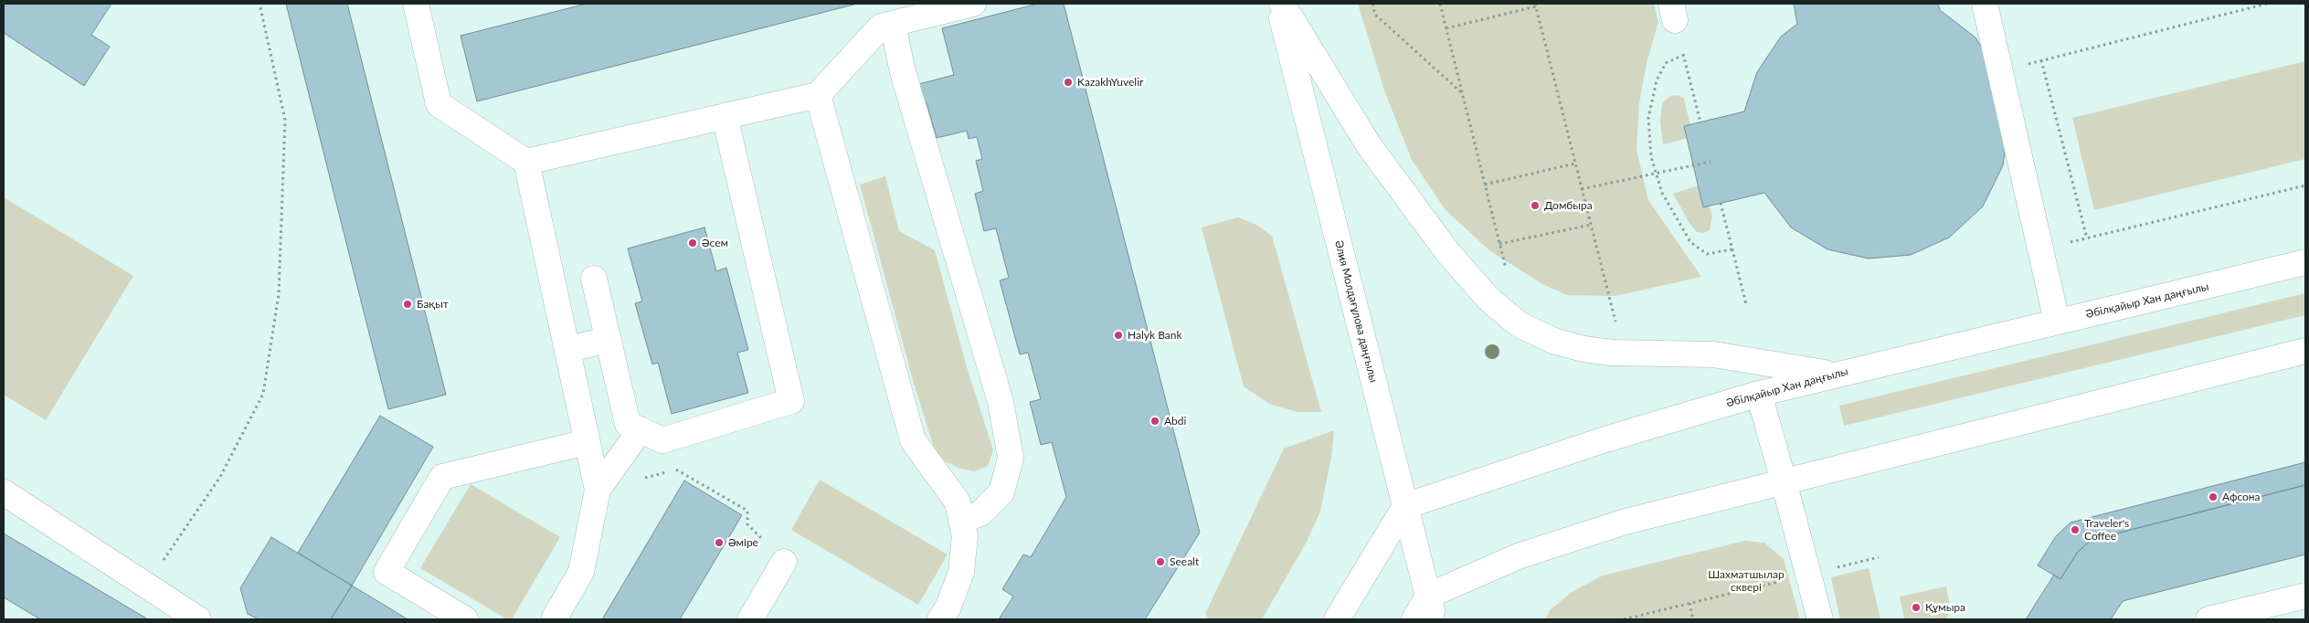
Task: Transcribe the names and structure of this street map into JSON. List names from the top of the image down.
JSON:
{
  "streets": {
    "main road": ["Әбілқайыр Хан даңғылы", "Әлия Молдағұлова даңғылы"]
  },
  "crossings": [
    ["Әбілқайыр Хан даңғылы", "Әлия Молдағұлова даңғылы"]
  ],
  "parks": ["Шахматшылар сквері"],
  "places": [
    "KazakhYuvelir",
    "Домбыра",
    "Әсем",
    "Бақыт",
    "Halyk Bank",
    "Abdi",
    "Афсона",
    "Traveler's Coffee",
    "Әміре",
    "Seealt",
    "Құмыра"
  ]
}
